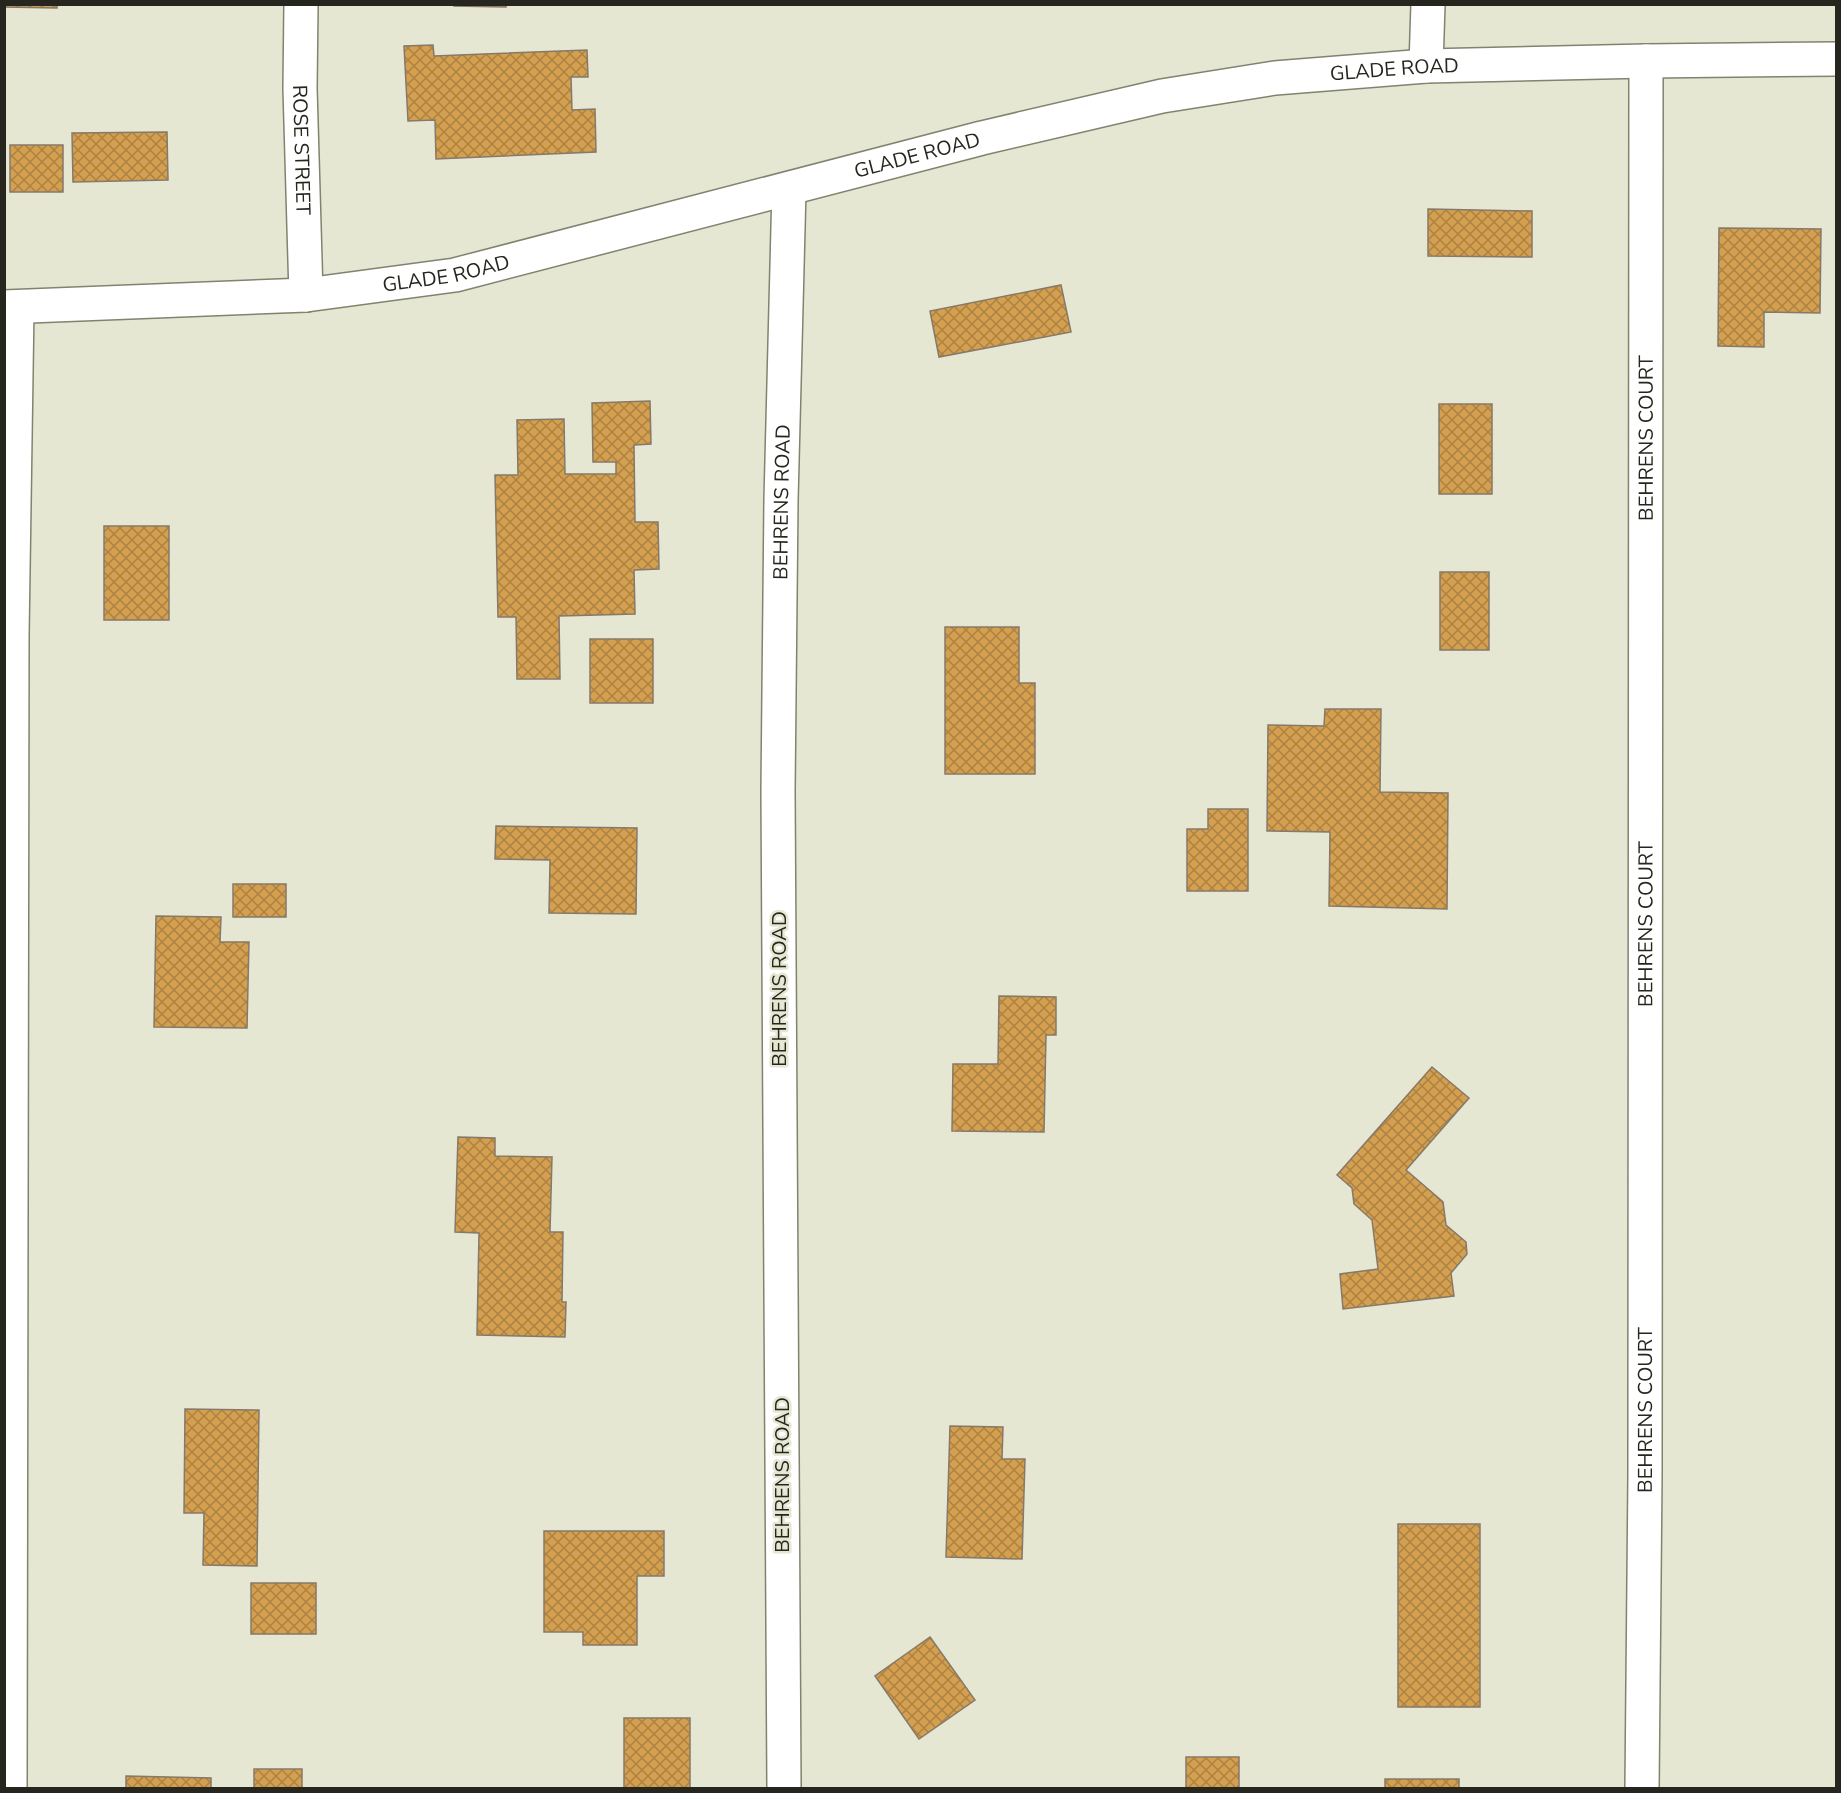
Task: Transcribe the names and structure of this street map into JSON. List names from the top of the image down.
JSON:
{
  "streets": {
    "street": [
      "GLADE ROAD",
      "ROSE STREET",
      "BEHRENS COURT",
      "BEHRENS ROAD"
    ]
  },
  "crossings": [
    ["GLADE ROAD", "ROSE STREET"],
    ["GLADE ROAD", "BEHRENS COURT"],
    ["GLADE ROAD", "BEHRENS ROAD"]
  ]
}
